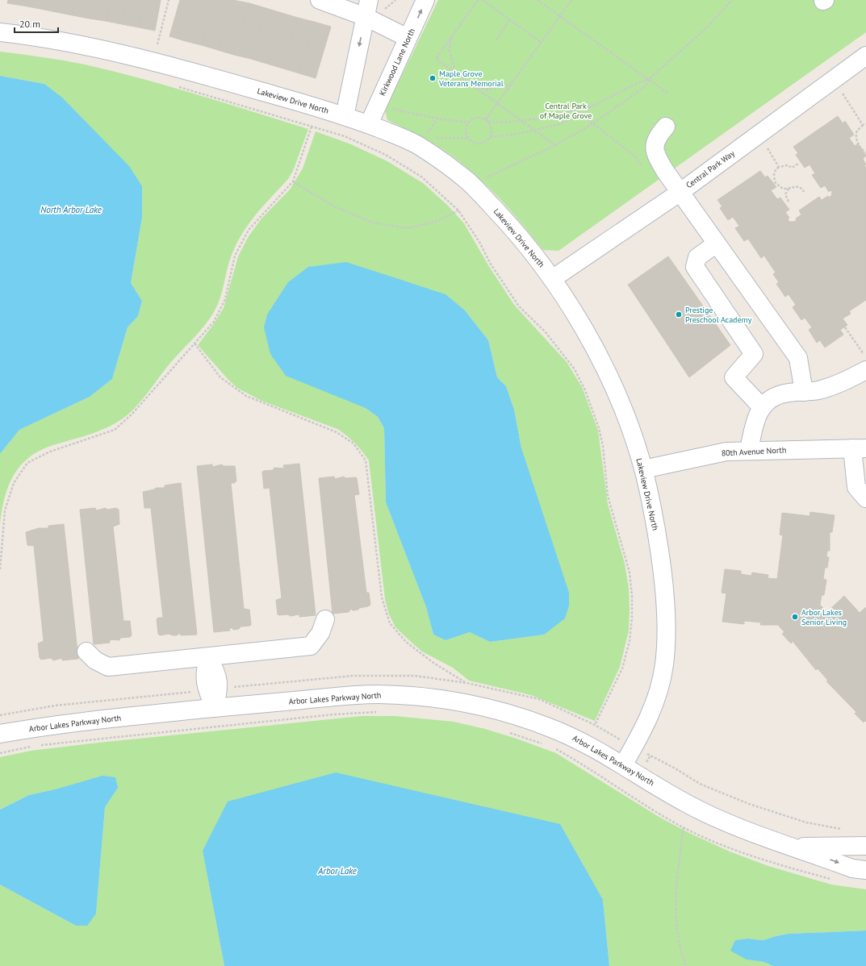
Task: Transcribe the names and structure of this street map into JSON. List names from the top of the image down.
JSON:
{
  "streets": {
    "street": [
      "Kirkwood Lane North",
      "Lakeview Drive North",
      "Central Park Way",
      "80th Avenue North",
      "Arbor Lakes Parkway North"
    ]
  },
  "crossings": [
    ["Kirkwood Lane North", "Lakeview Drive North"],
    ["Lakeview Drive North", "Central Park Way"],
    ["Lakeview Drive North", "80th Avenue North"],
    ["Lakeview Drive North", "Arbor Lakes Parkway North"]
  ],
  "water": ["North Arbor Lake", "Arbor Lake"],
  "parks": ["Central Park of Maple Grove"],
  "places": ["Maple Grove Veterans Memorial", "Prestige Preschool Academy", "Arbor Lakes Senior Living"],
  "scale_bar": "20 m"
}
